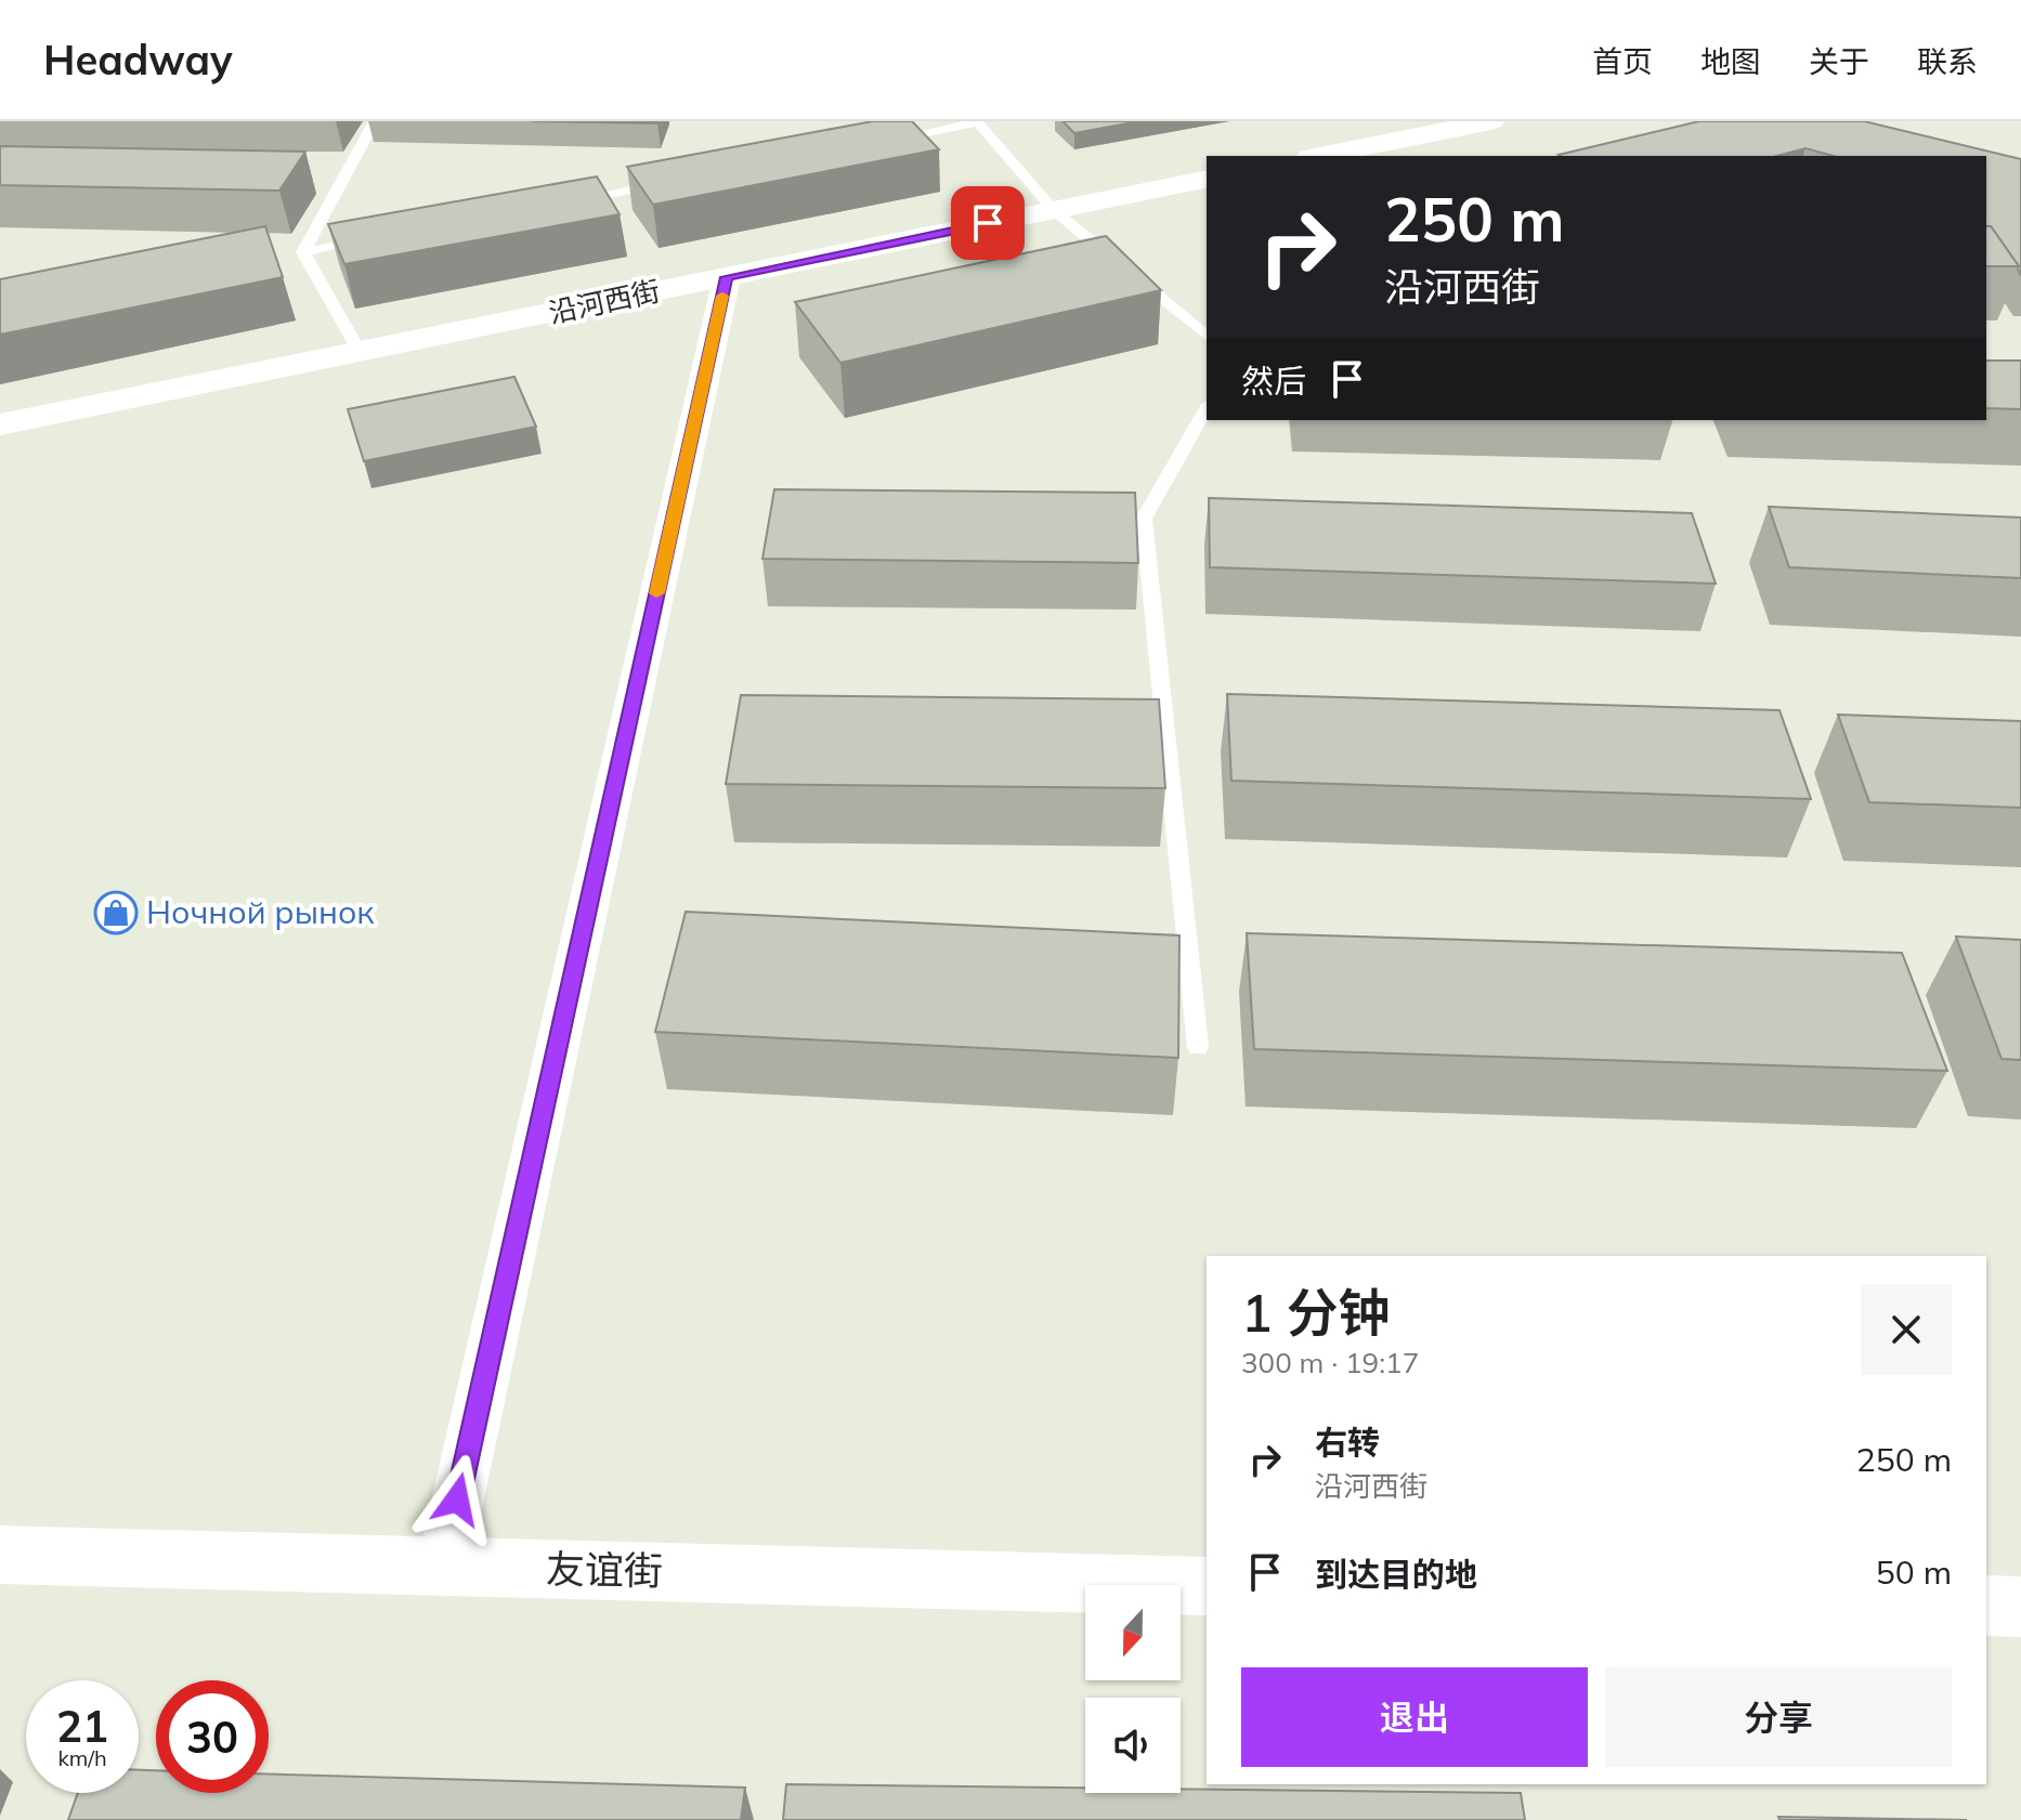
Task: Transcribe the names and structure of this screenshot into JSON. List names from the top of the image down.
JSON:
{
  "streets": {
    "street": ["沿河西街", "友谊街"]
  },
  "places": {
    "shop": ["Ночной рынок"]
  },
  "north": "bottom",
  "page": {
    "header": "Headway",
    "nav": [
      "首页",
      "地图",
      "关于",
      "联系"
    ],
    "turn": ["250 m", "沿河西街"],
    "then": "然后",
    "heading": ["1 分钟", "300 m · 19:17"],
    "list": [
      {
        "name": "右转",
        "note": "沿河西街",
        "value": "250 m"
      },
      {
        "name": "到达目的地",
        "value": "50 m"
      }
    ],
    "buttons": ["退出", "分享"],
    "speed": "21 km/h",
    "limit": "30"
  }
}
